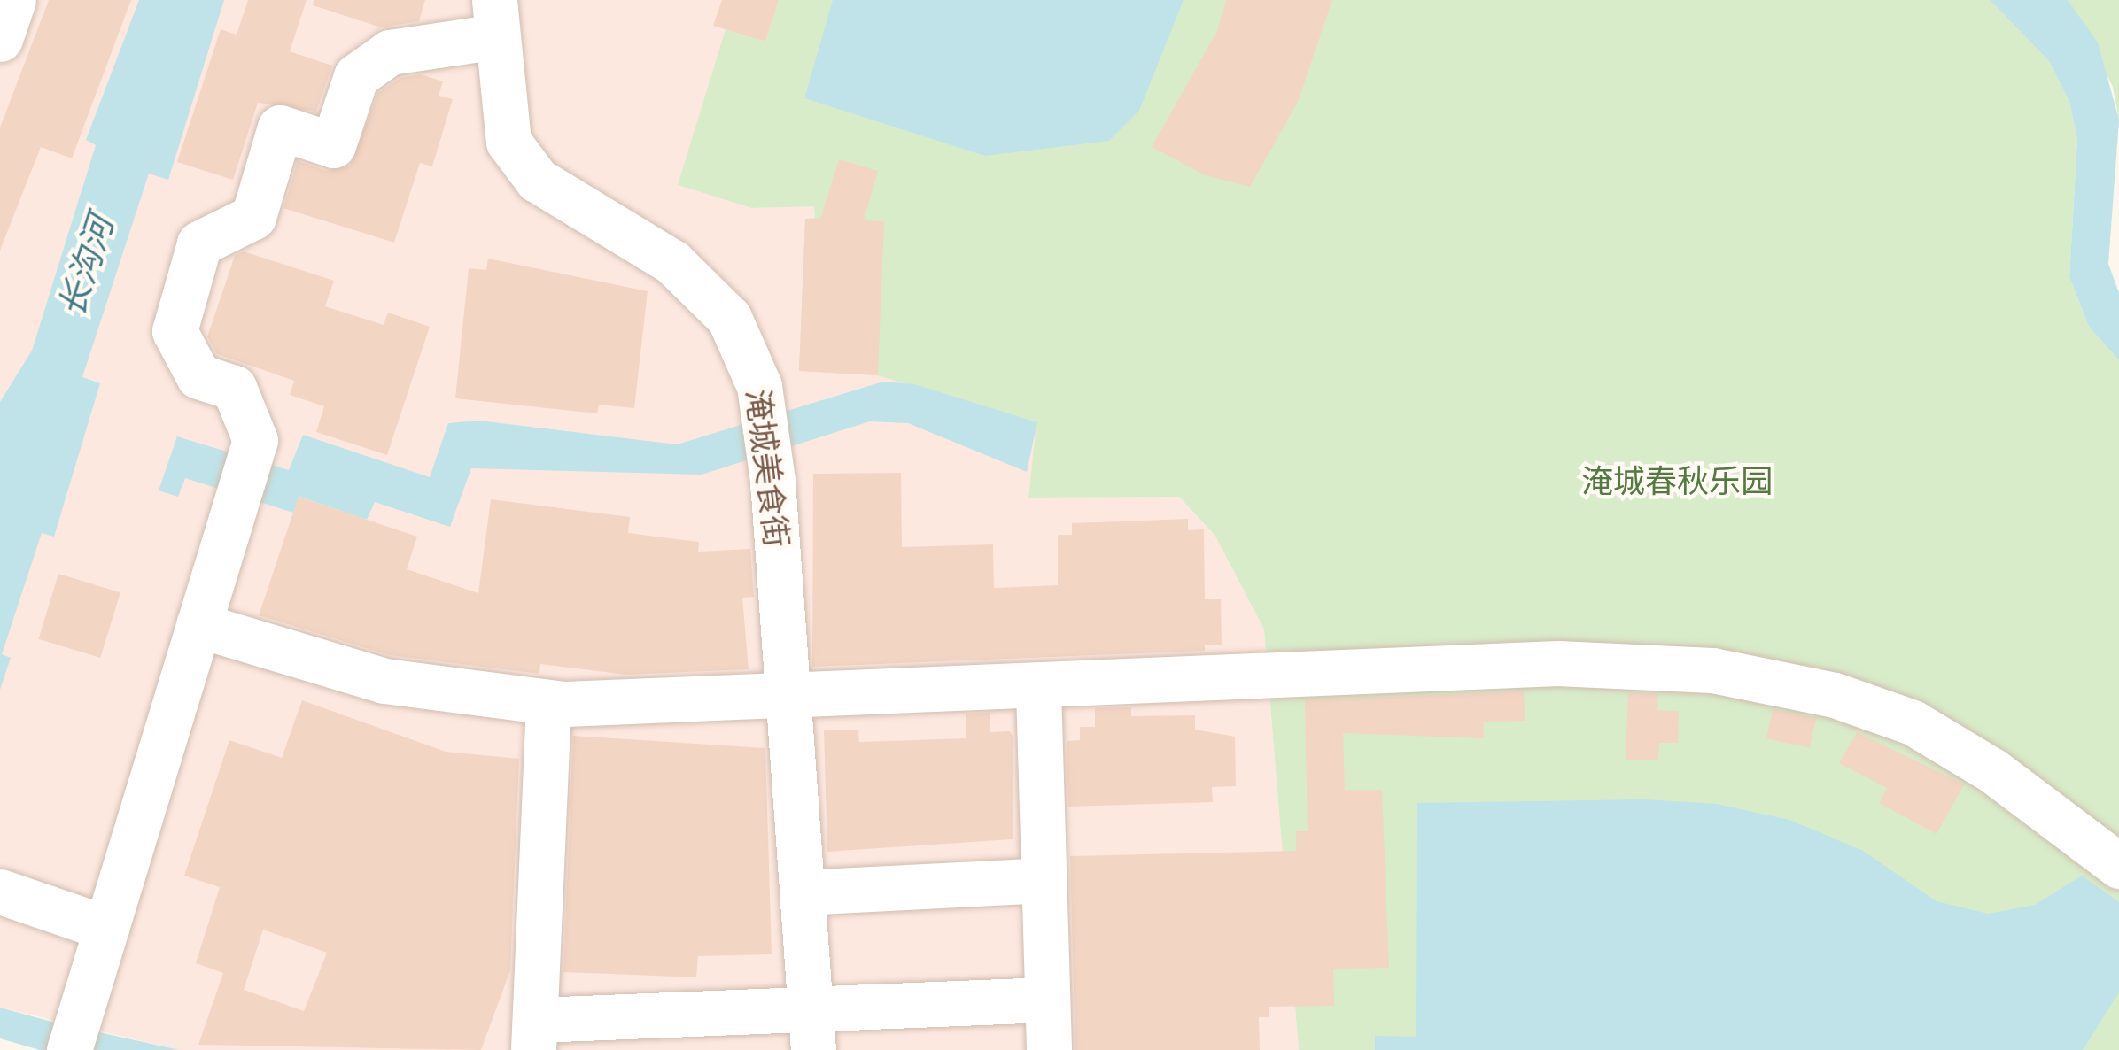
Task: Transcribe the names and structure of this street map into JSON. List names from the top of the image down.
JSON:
{
  "streets": {
    "lane": ["淹城美食街"]
  },
  "water": ["长沟河"],
  "parks": ["淹城春秋乐园"]
}
